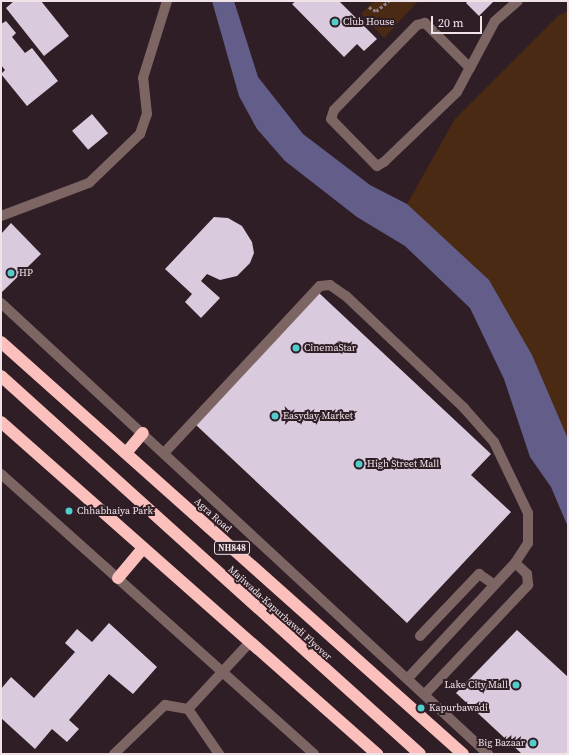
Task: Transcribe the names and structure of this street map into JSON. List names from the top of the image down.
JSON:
{
  "streets": {
    "highway": ["Agra Road", "NH848", "Majiwada-Kapurbawdi Flyover"]
  },
  "places": [
    "Club House",
    "HP",
    "CinemaStar",
    "Easyday Market",
    "High Street Mall",
    "Chhabhaiya Park",
    "Lake City Mall",
    "Kapurbawadi",
    "Big Bazaar"
  ],
  "scale_bar": "20 m"
}
